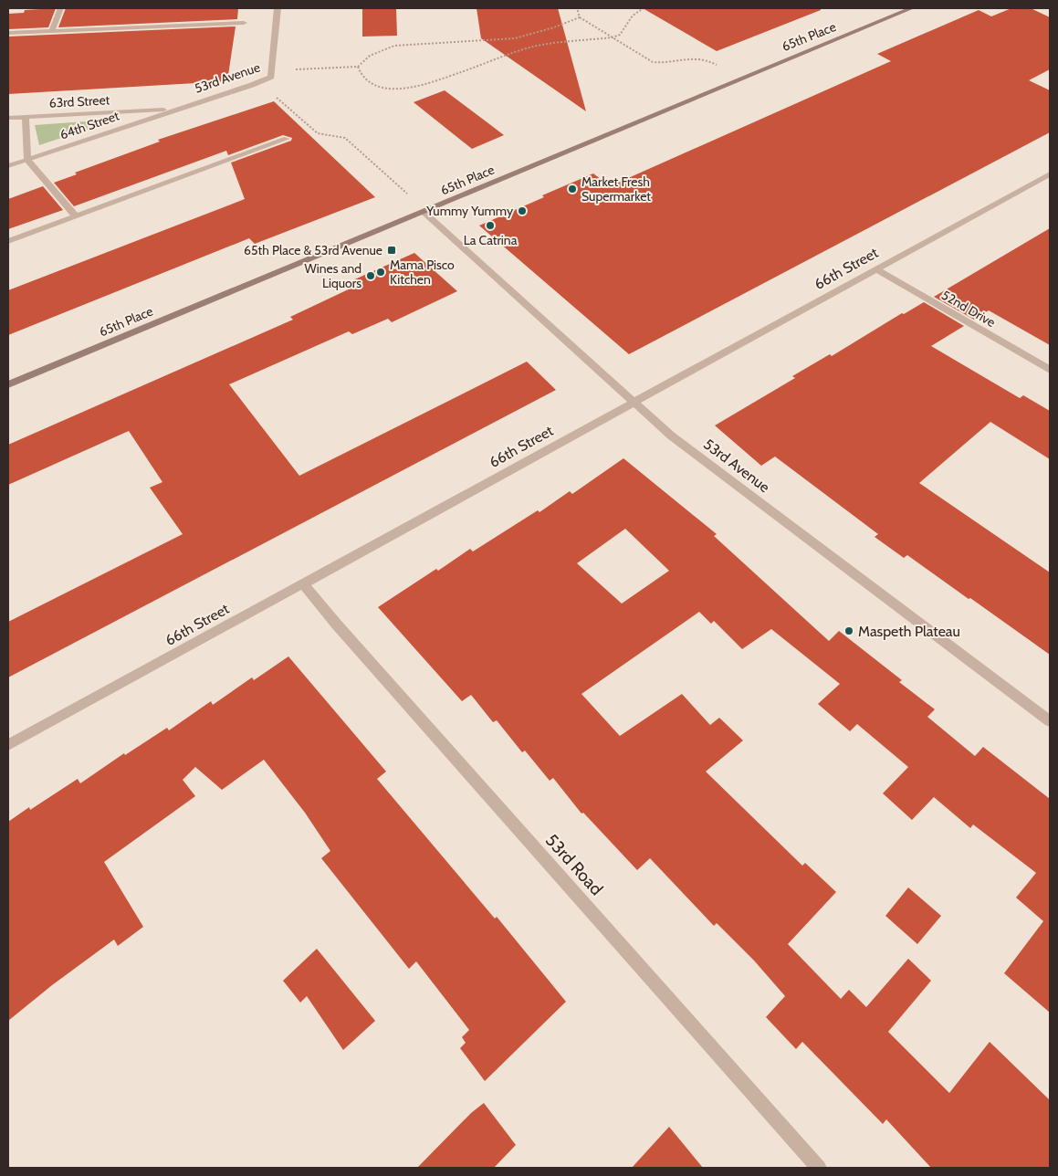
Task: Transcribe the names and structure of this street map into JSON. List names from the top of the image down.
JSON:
{
  "streets": {
    "street": [
      "65th Place",
      "53rd Avenue",
      "63rd Street",
      "64th Street",
      "66th Street",
      "52nd Drive",
      "53rd Road"
    ]
  },
  "crossings": [
    ["65th Place", "53rd Avenue"],
    ["53rd Avenue", "63rd Street"],
    ["53rd Avenue", "64th Street"],
    ["53rd Avenue", "66th Street"],
    ["63rd Street", "64th Street"],
    ["66th Street", "52nd Drive"],
    ["66th Street", "53rd Road"]
  ],
  "places": {
    "other": [
      "Market Fresh Supermarket",
      "Yummy Yummy",
      "La Catrina",
      "Mama Pisco Kitchen",
      "Wines and Liquors",
      "Maspeth Plateau"
    ],
    "transit": ["65th Place & 53rd Avenue"]
  }
}
